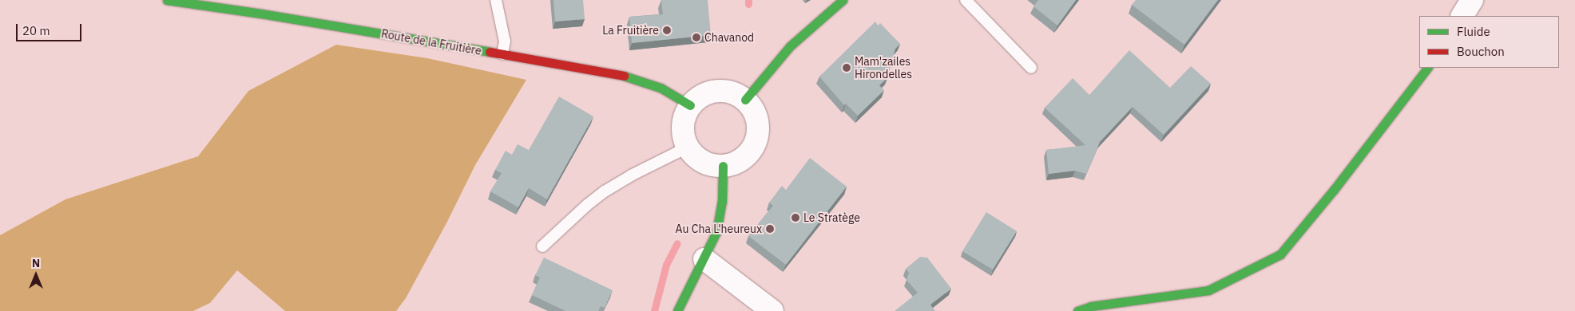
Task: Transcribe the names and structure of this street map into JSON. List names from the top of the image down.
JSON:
{
  "streets": {
    "street": ["Route de la Fruitière"]
  },
  "places": [
    "La Fruitière",
    "Chavanod",
    "Mam'zailes Hirondelles",
    "Le Stratège",
    "Au Cha L'heureux"
  ],
  "legend": ["Fluide", "Bouchon"],
  "scale_bar": "20 m",
  "north": "top"
}
